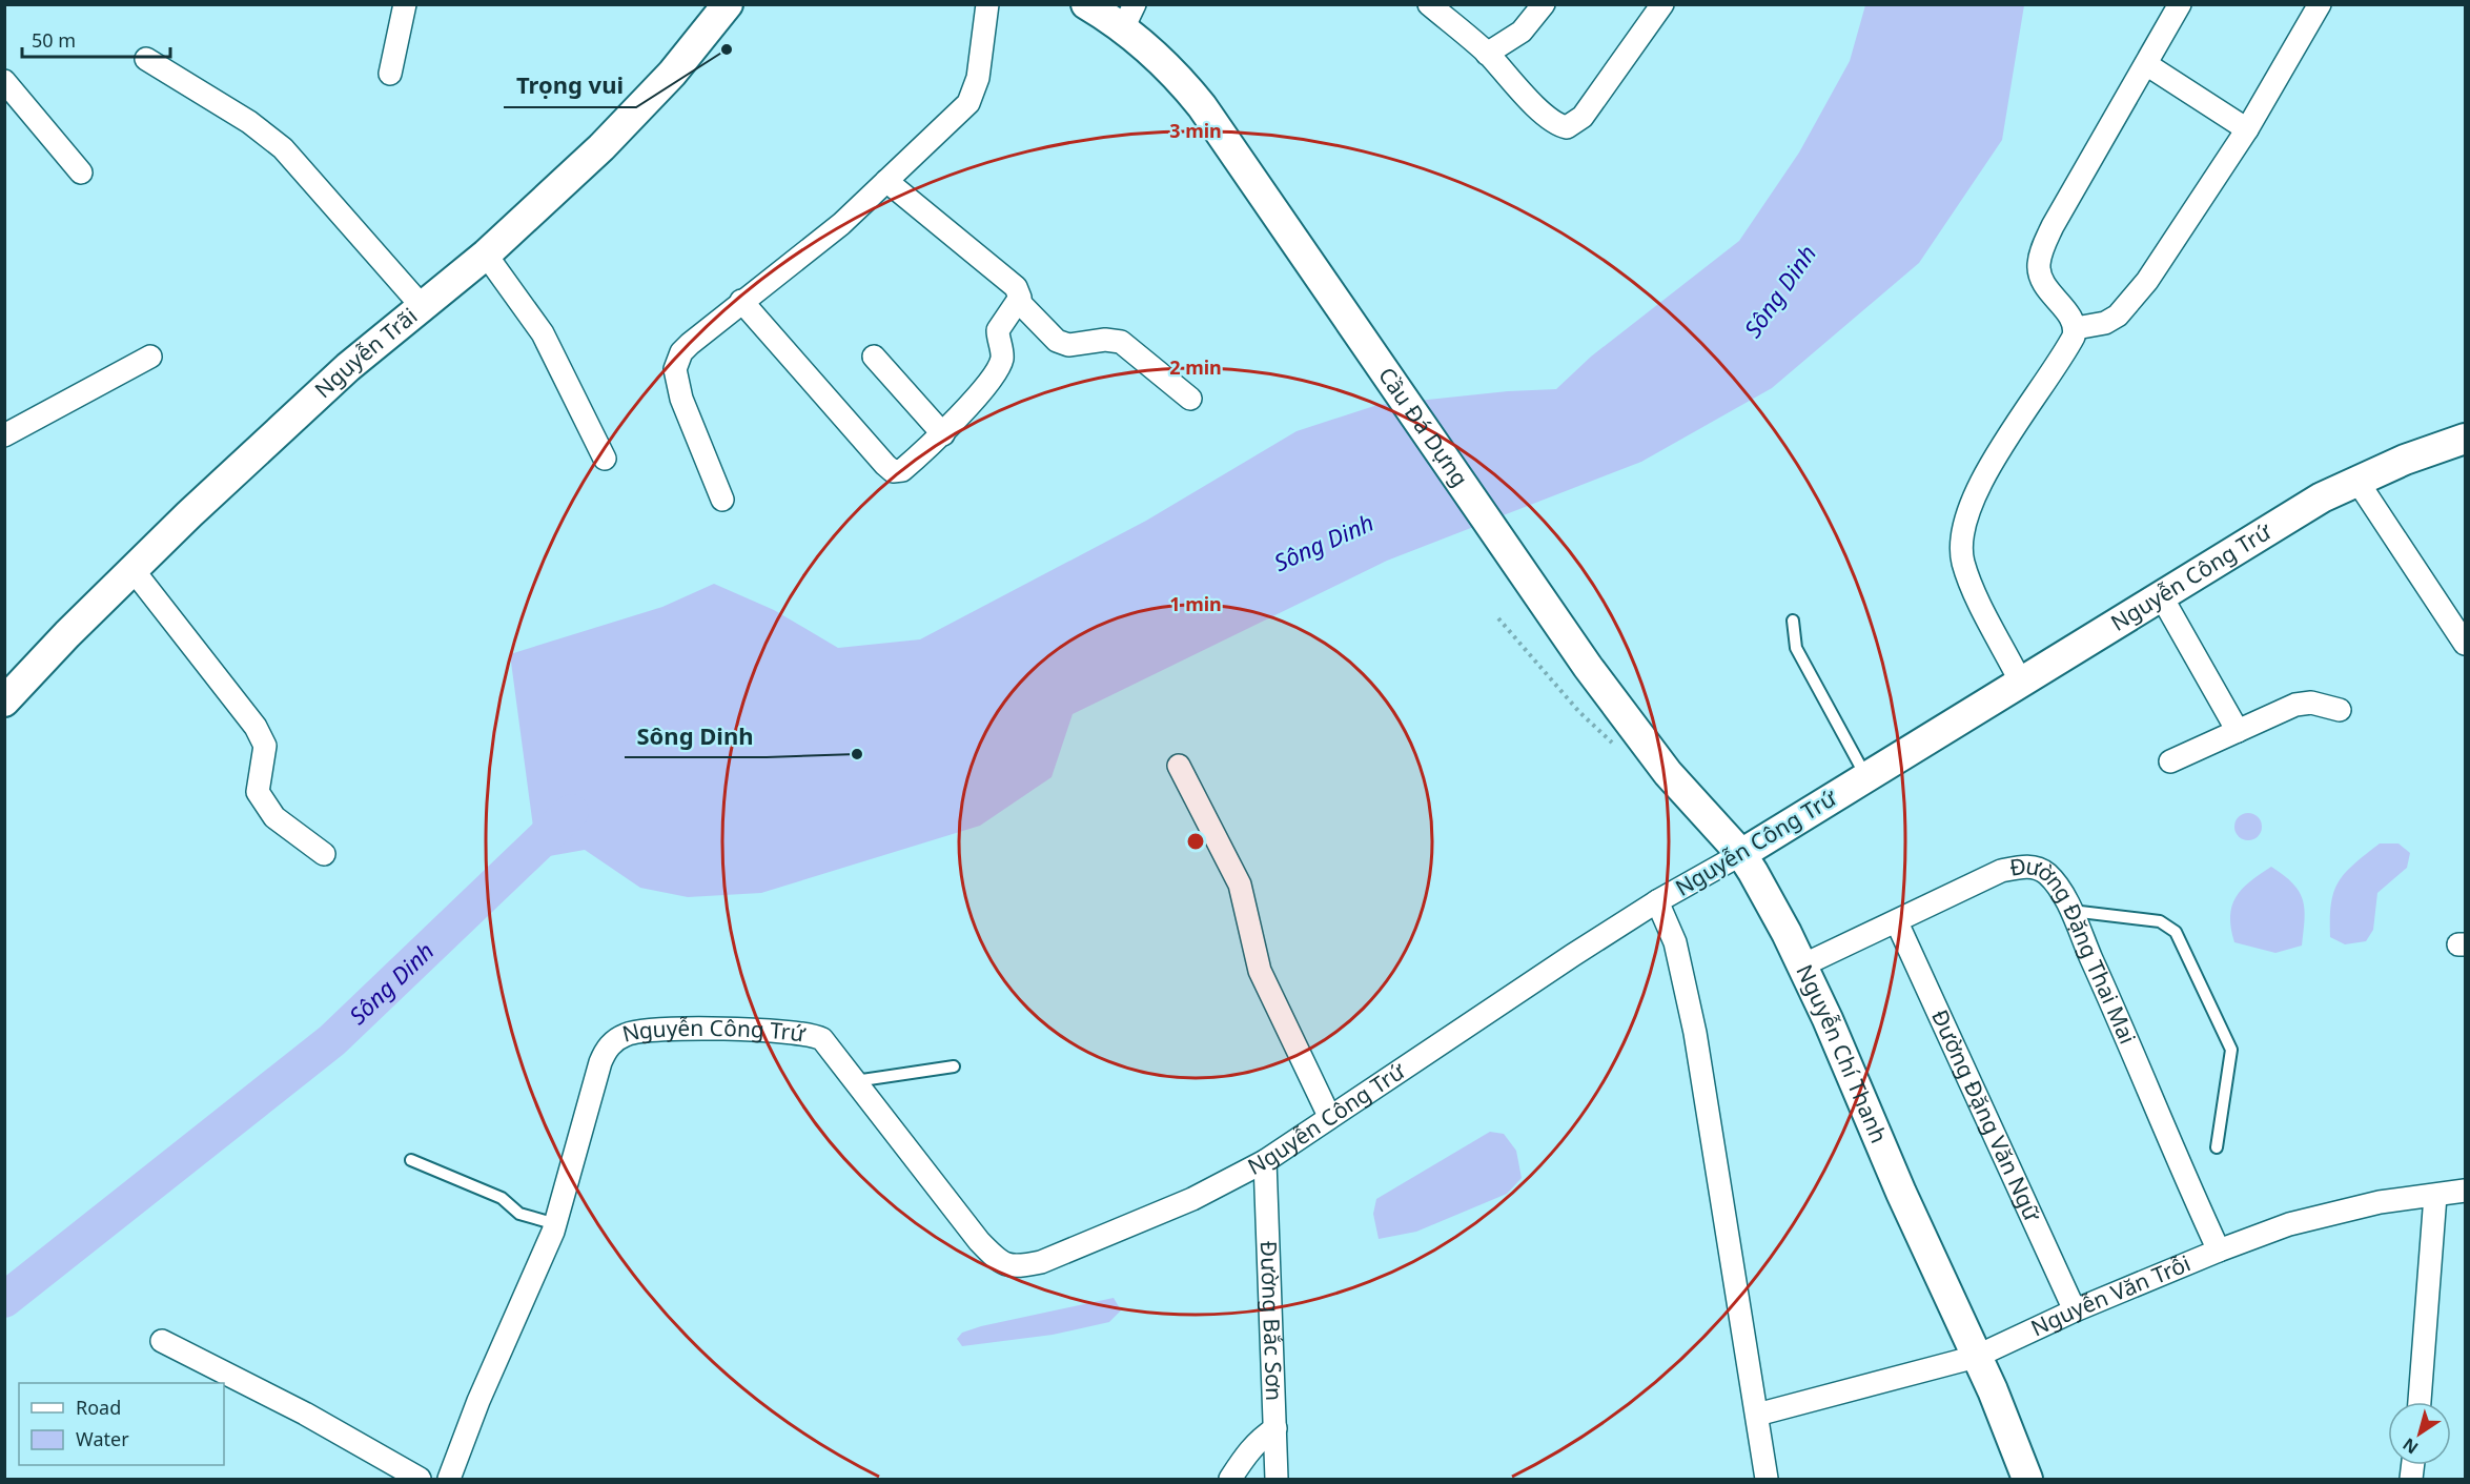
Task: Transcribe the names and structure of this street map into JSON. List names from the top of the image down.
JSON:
{
  "streets": {
    "main road": [
      "Nguyễn Trãi",
      "Cầu Đá Dựng",
      "Nguyễn Công Trứ",
      "Nguyễn Chí Thanh"
    ],
    "street": [
      "Đường Đặng Thai Mai",
      "Đường Đặng Văn Ngữ",
      "Nguyễn Văn Trỗi",
      "Đường Bắc Sơn"
    ]
  },
  "crossings": [
    ["Cầu Đá Dựng", "Nguyễn Chí Thanh"],
    ["Nguyễn Công Trứ", "Nguyễn Chí Thanh"],
    ["Nguyễn Công Trứ", "Đường Bắc Sơn"],
    ["Đường Đặng Thai Mai", "Nguyễn Chí Thanh"],
    ["Đường Đặng Thai Mai", "Đường Đặng Văn Ngữ"],
    ["Đường Đặng Thai Mai", "Nguyễn Văn Trỗi"],
    ["Nguyễn Chí Thanh", "Nguyễn Văn Trỗi"],
    ["Đường Đặng Văn Ngữ", "Nguyễn Văn Trỗi"]
  ],
  "water": ["Sông Dinh"],
  "places": ["Trọng vui", "Sông Dinh"],
  "legend": ["Road", "Water"],
  "scale_bar": "50 m",
  "north": "bottom left",
  "rings": ["3 min", "2 min", "1 min"]
}
